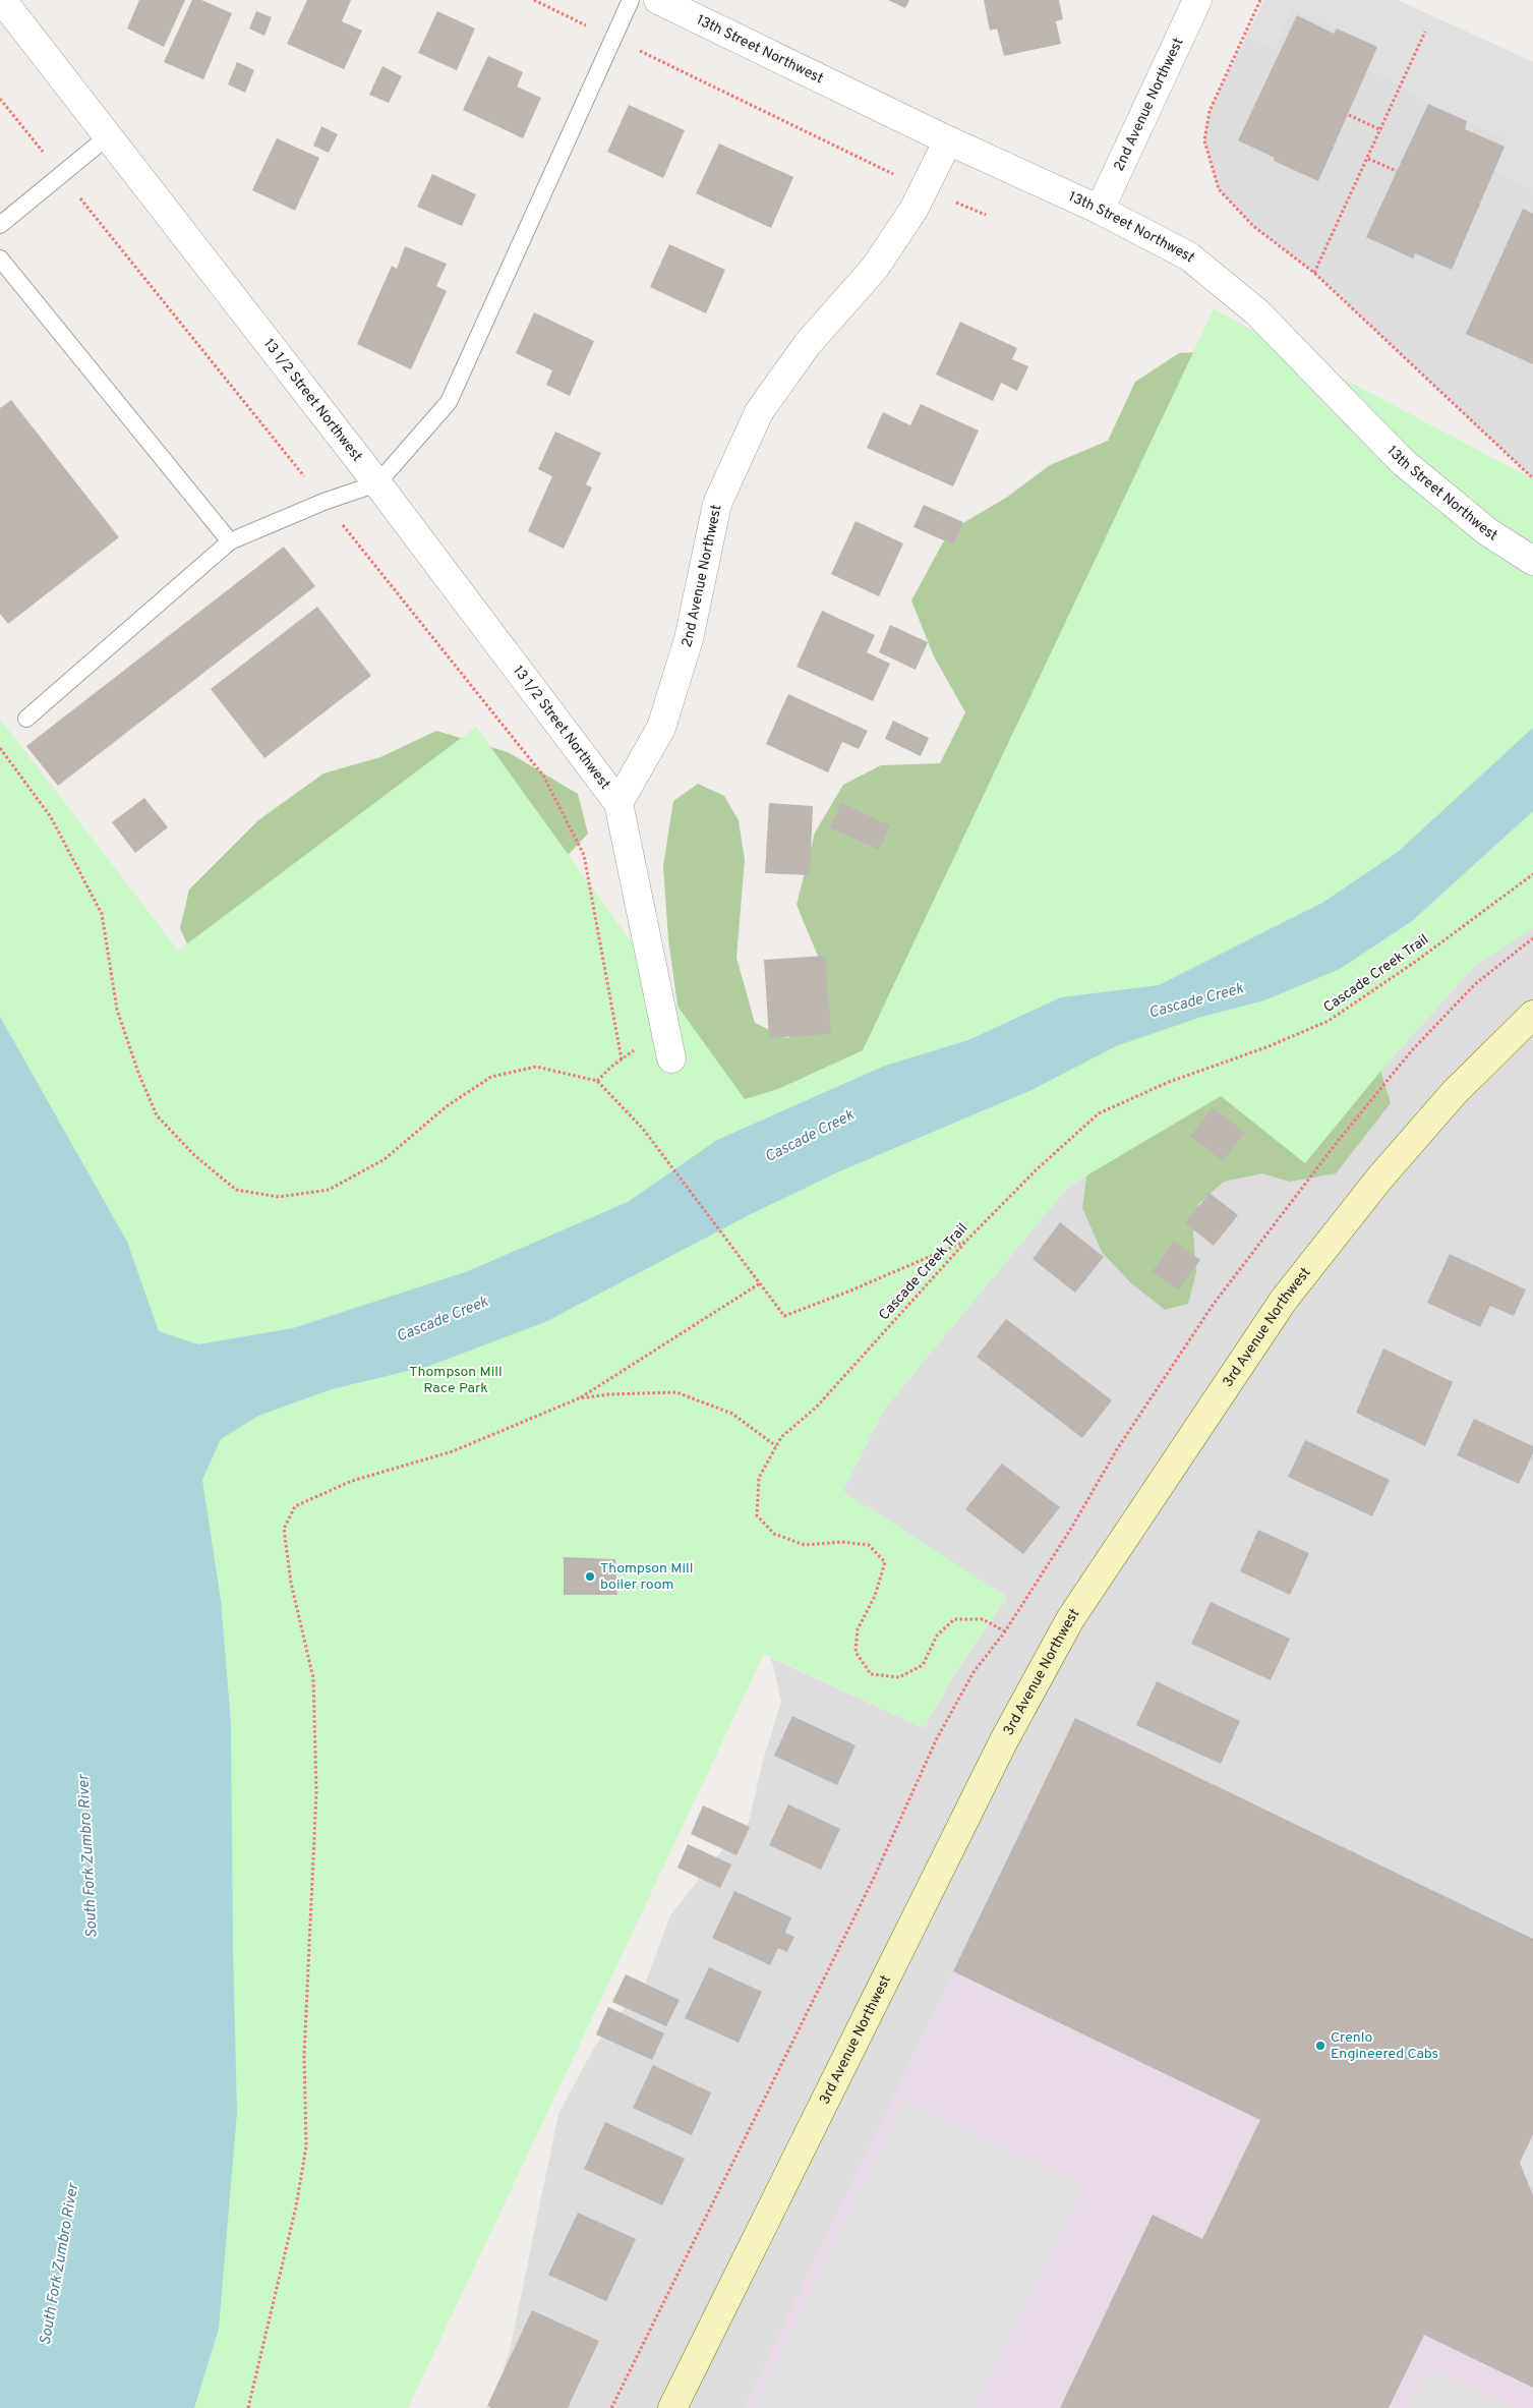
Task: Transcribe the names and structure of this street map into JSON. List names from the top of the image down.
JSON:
{
  "streets": {
    "main road": ["3rd Avenue Northwest"],
    "street": ["13th Street Northwest", "2nd Avenue Northwest", "13 1/2 Street Northwest"],
    "path": ["Cascade Creek Trail"]
  },
  "crossings": [
    ["13th Street Northwest", "2nd Avenue Northwest"],
    ["2nd Avenue Northwest", "13 1/2 Street Northwest"]
  ],
  "water": ["Cascade Creek", "South Fork Zumbro River"],
  "parks": ["Thompson Mill Race Park"],
  "places": ["Thompson Mill boiler room", "Crenlo Engineered Cabs"]
}
